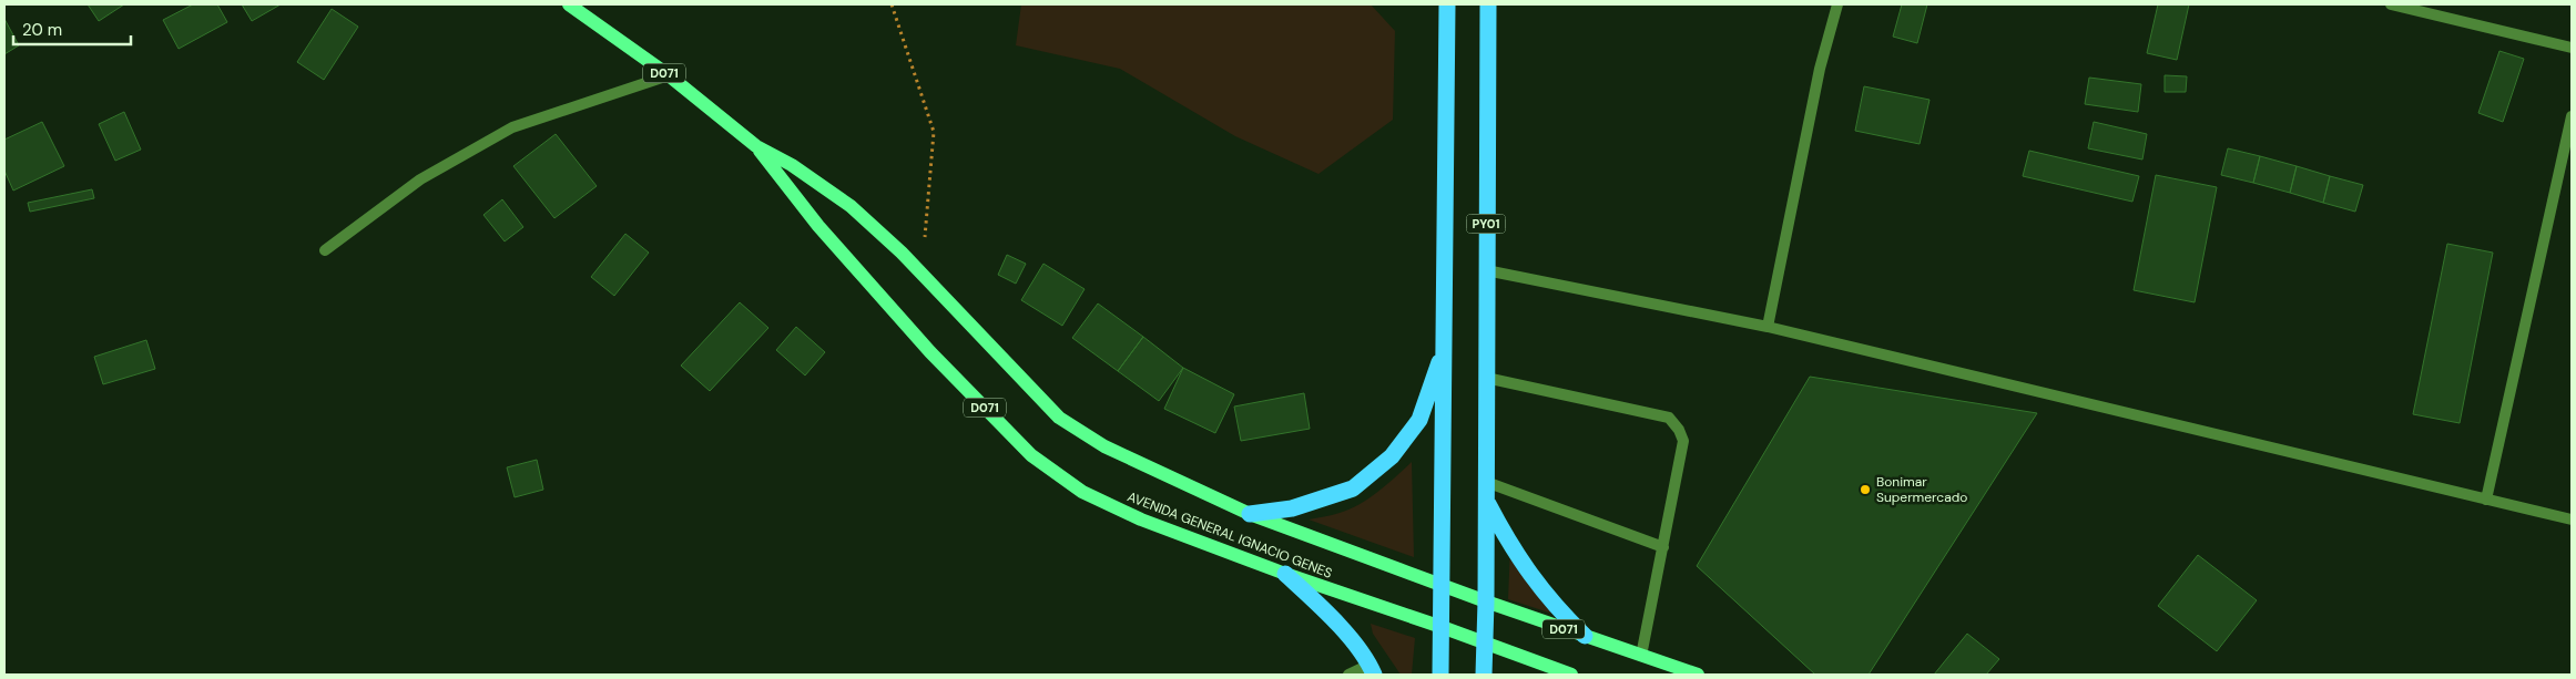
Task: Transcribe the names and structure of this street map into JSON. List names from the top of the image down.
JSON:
{
  "streets": {
    "highway": ["PY01"],
    "main road": ["D071", "AVENIDA GENERAL IGNACIO GENES"]
  },
  "crossings": [
    ["D071", "PY01"],
    ["D071", "AVENIDA GENERAL IGNACIO GENES"]
  ],
  "places": ["Bonimar Supermercado"],
  "scale_bar": "20 m"
}
